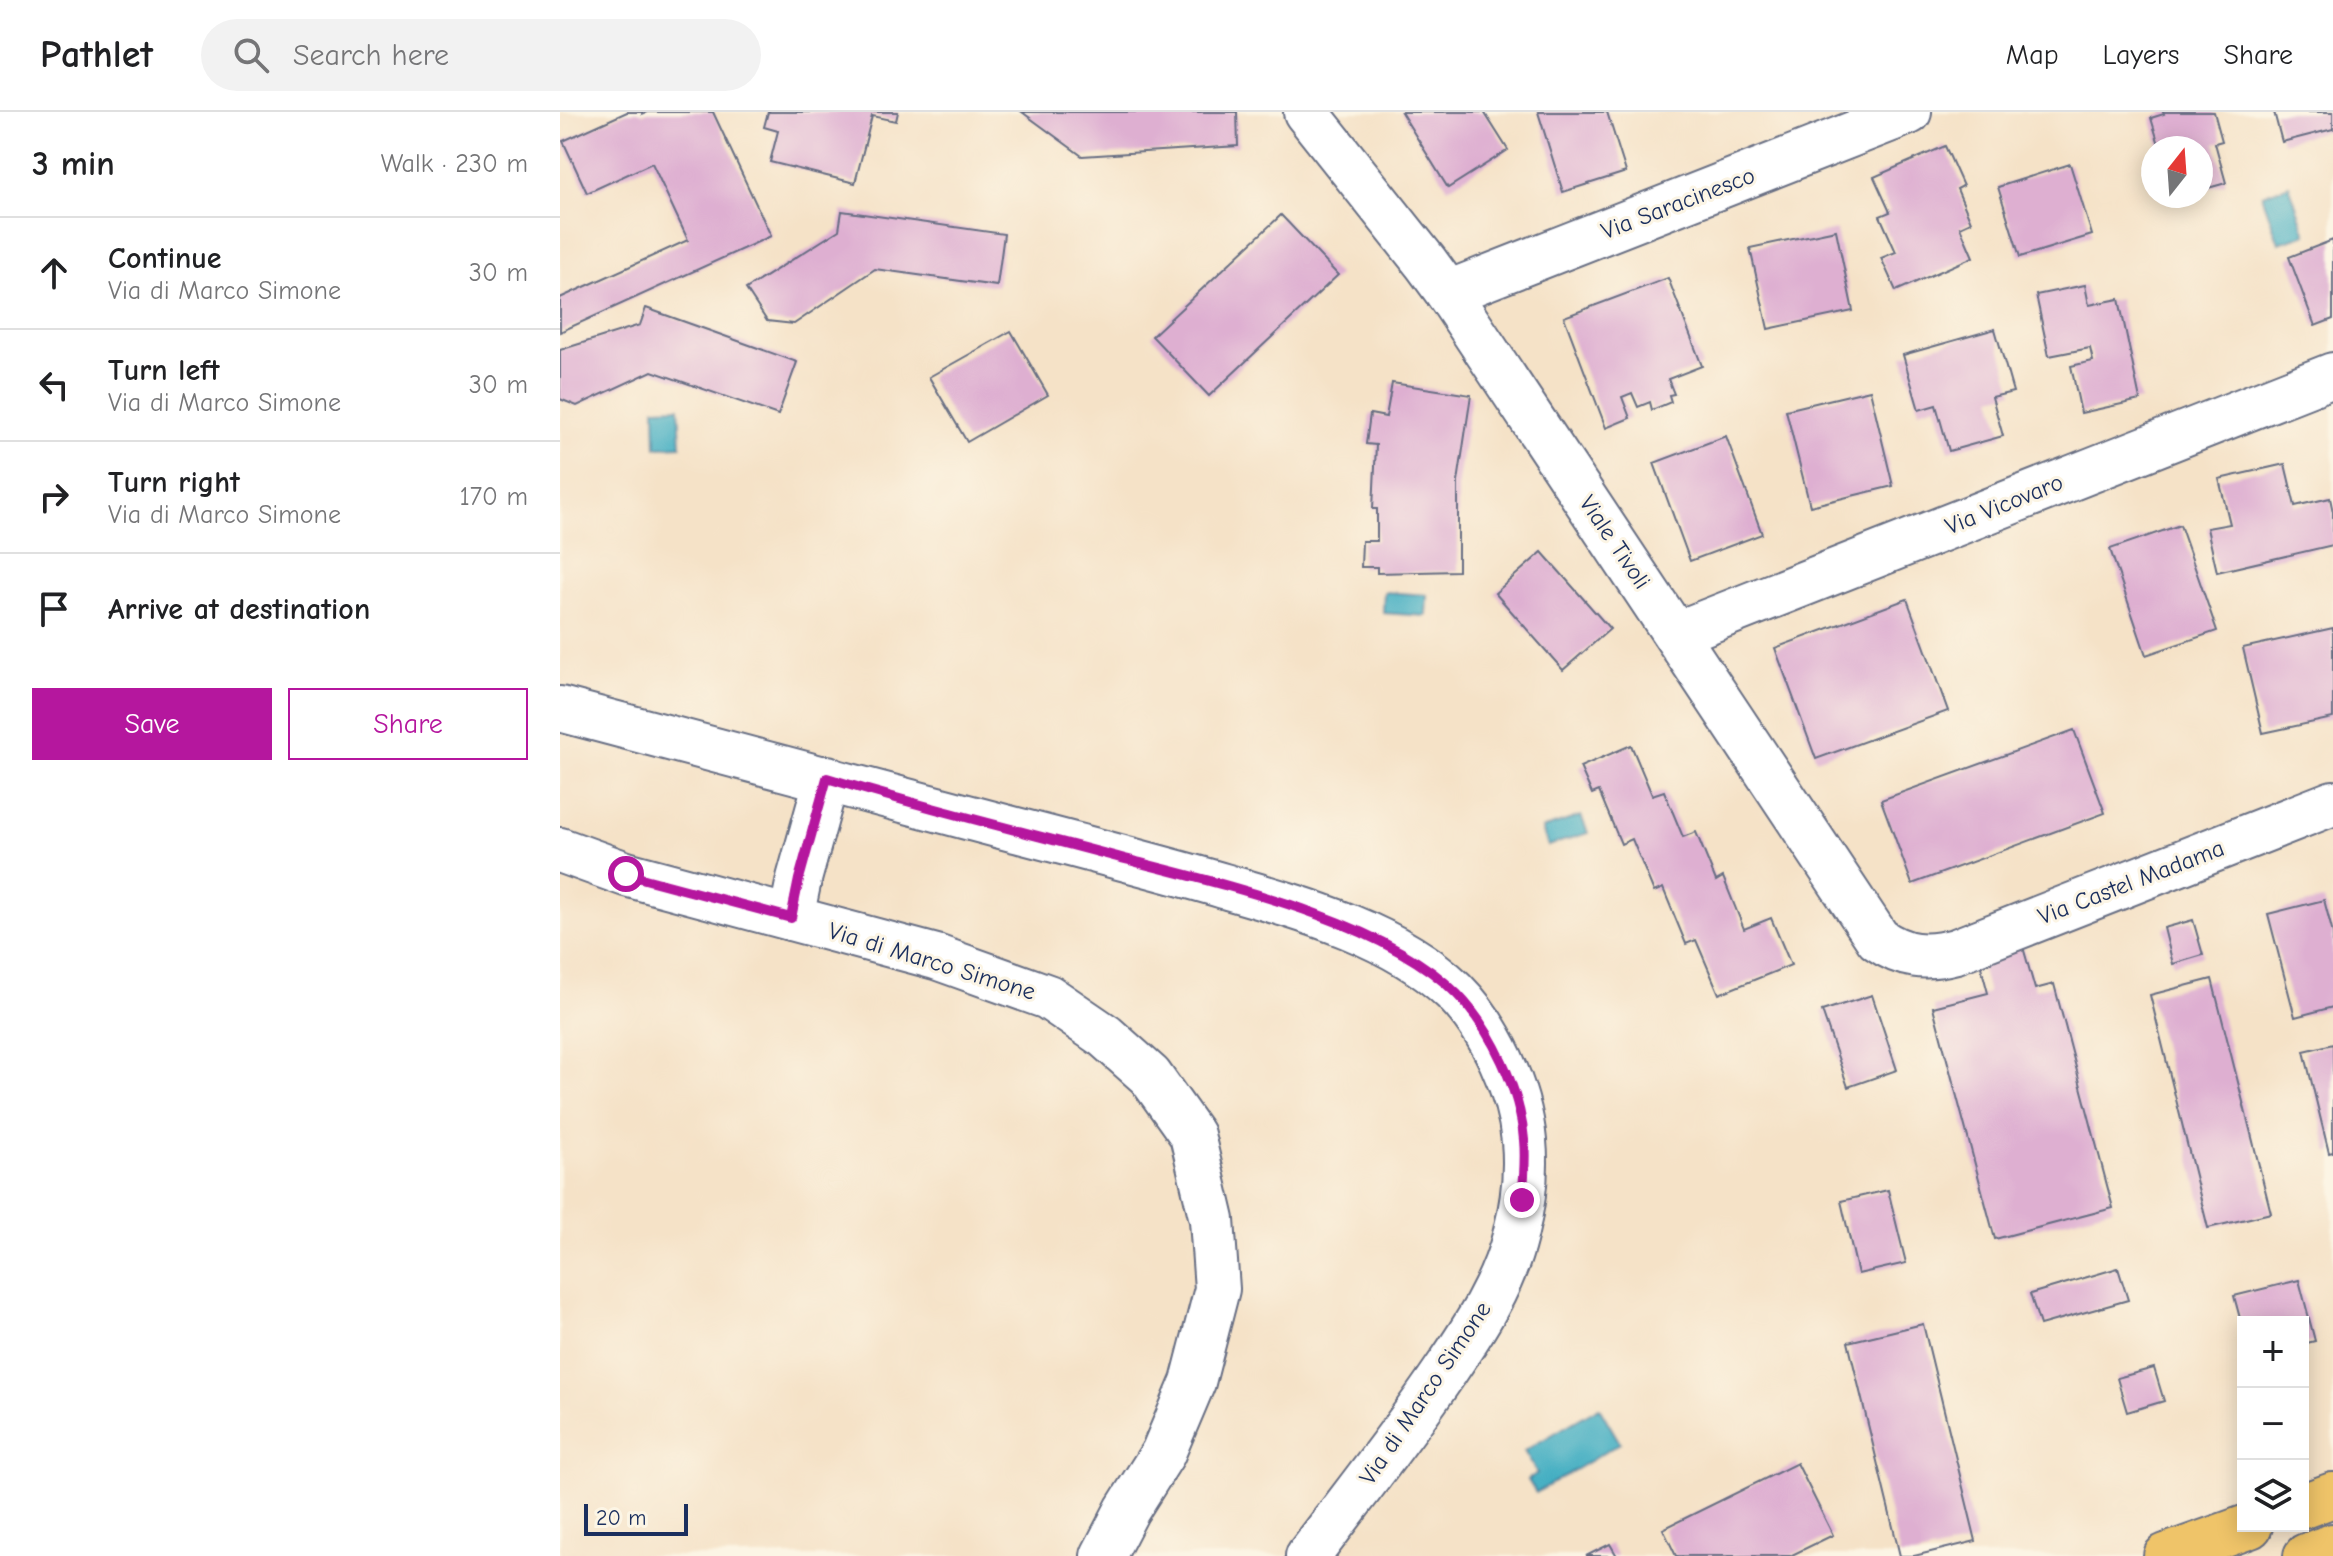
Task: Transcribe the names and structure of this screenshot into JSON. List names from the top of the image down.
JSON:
{
  "streets": {
    "street": [
      "Via Saracinesco",
      "Via Vicovaro",
      "Viale Tivoli",
      "Via Castel Madama",
      "Via di Marco Simone"
    ]
  },
  "crossings": [
    ["Via Saracinesco", "Viale Tivoli"],
    ["Via Vicovaro", "Viale Tivoli"],
    ["Viale Tivoli", "Via Castel Madama"]
  ],
  "scale_bar": "20 m",
  "north": "top",
  "page": {
    "header": "Pathlet",
    "search": "Search here",
    "nav": ["Map", "Layers", "Share"],
    "heading": ["3 min", "Walk · 230 m"],
    "list": [
      ["Continue", "Via di Marco Simone", "30 m"],
      ["Turn left", "Via di Marco Simone", "30 m"],
      ["Turn right", "Via di Marco Simone", "170 m"],
      "Arrive at destination"
    ],
    "buttons": ["Save", "Share"],
    "map_buttons": ["+", "−"],
    "scale": "20 m"
  }
}
